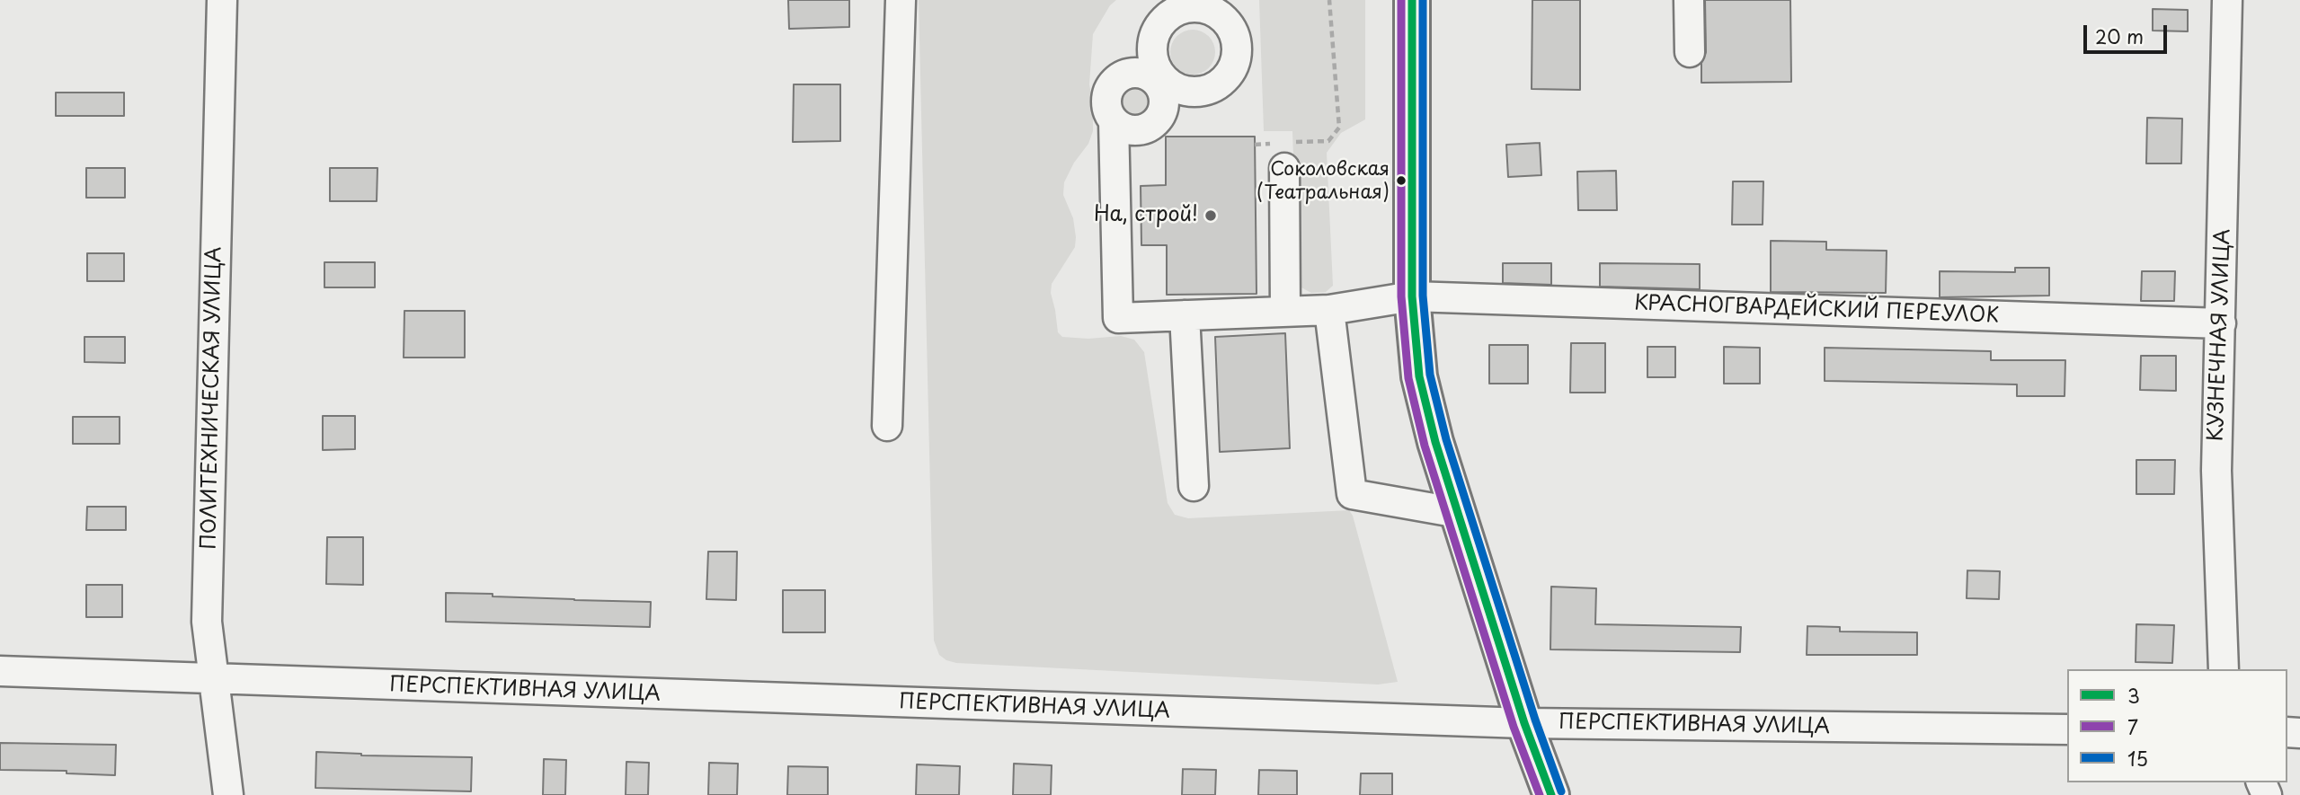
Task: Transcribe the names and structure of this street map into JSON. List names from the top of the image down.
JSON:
{
  "streets": {
    "street": [
      "КРАСНОГВАРДЕЙСКИЙ ПЕРЕУЛОК",
      "КУЗНЕЧНАЯ УЛИЦА",
      "ПОЛИТЕХНИЧЕСКАЯ УЛИЦА",
      "ПЕРСПЕКТИВНАЯ УЛИЦА"
    ]
  },
  "crossings": [
    ["КРАСНОГВАРДЕЙСКИЙ ПЕРЕУЛОК", "КУЗНЕЧНАЯ УЛИЦА"],
    ["ПОЛИТЕХНИЧЕСКАЯ УЛИЦА", "ПЕРСПЕКТИВНАЯ УЛИЦА"]
  ],
  "places": ["Соколовская (Театральная)", "На, строй!"],
  "lines": ["transit line 3", "transit line 7", "transit line 15"],
  "legend": ["3", "7", "15"],
  "scale_bar": "20 m"
}
